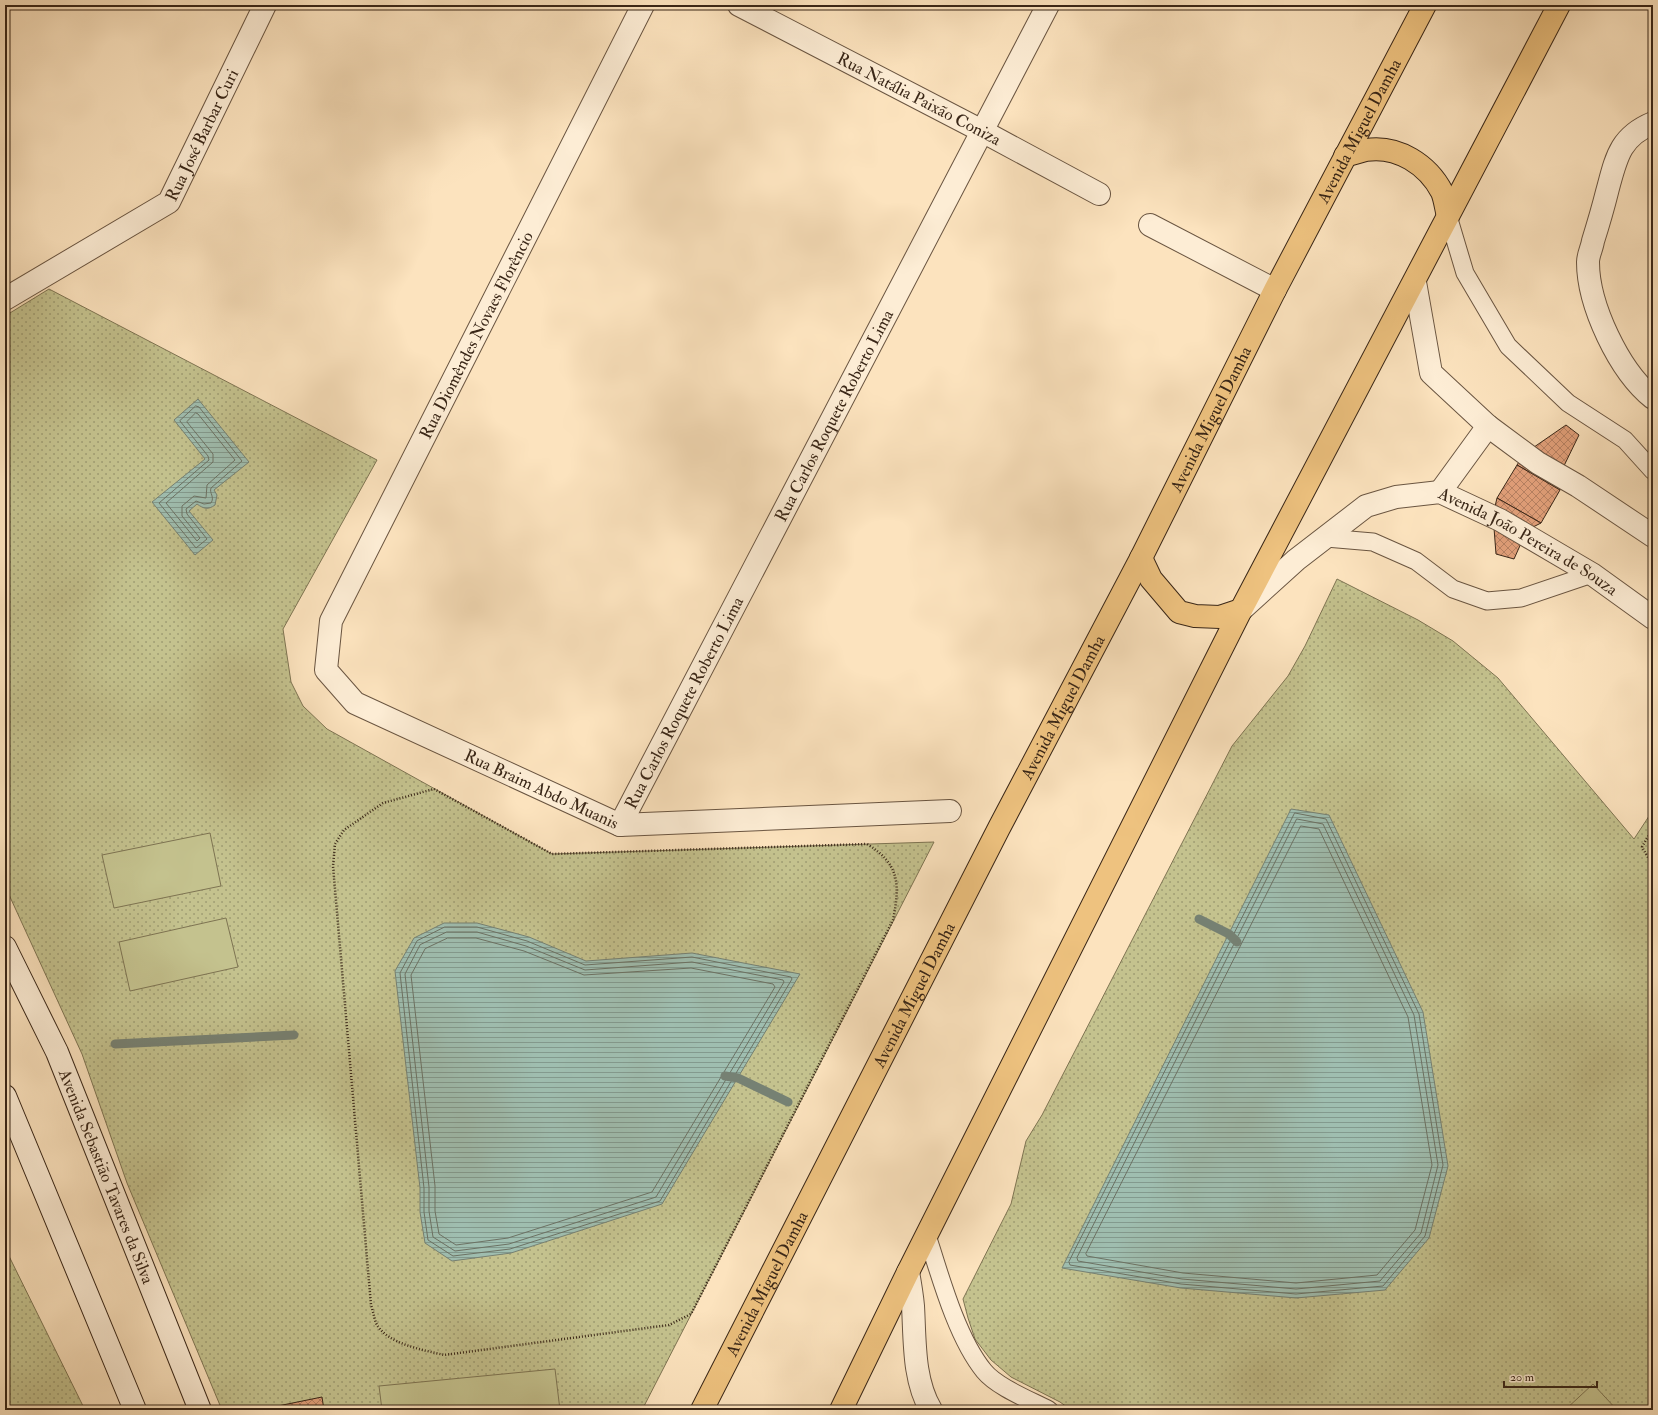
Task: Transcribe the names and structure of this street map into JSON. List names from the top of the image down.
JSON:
{
  "streets": {
    "main road": ["Avenida Miguel Damha"],
    "street": [
      "Rua Natália Paixão Coniza",
      "Rua José Barbar Curi",
      "Rua Diomêndes Novaes Florêncio",
      "Rua Carlos Roquete Roberto Lima",
      "Avenida João Pereira de Souza",
      "Rua Braim Abdo Muanis",
      "Avenida Sebastião Tavares da Silva"
    ]
  },
  "crossings": [
    ["Rua Natália Paixão Coniza", "Rua Carlos Roquete Roberto Lima"],
    ["Rua Diomêndes Novaes Florêncio", "Rua Braim Abdo Muanis"],
    ["Rua Carlos Roquete Roberto Lima", "Rua Braim Abdo Muanis"]
  ],
  "scale_bar": "20 m"
}
